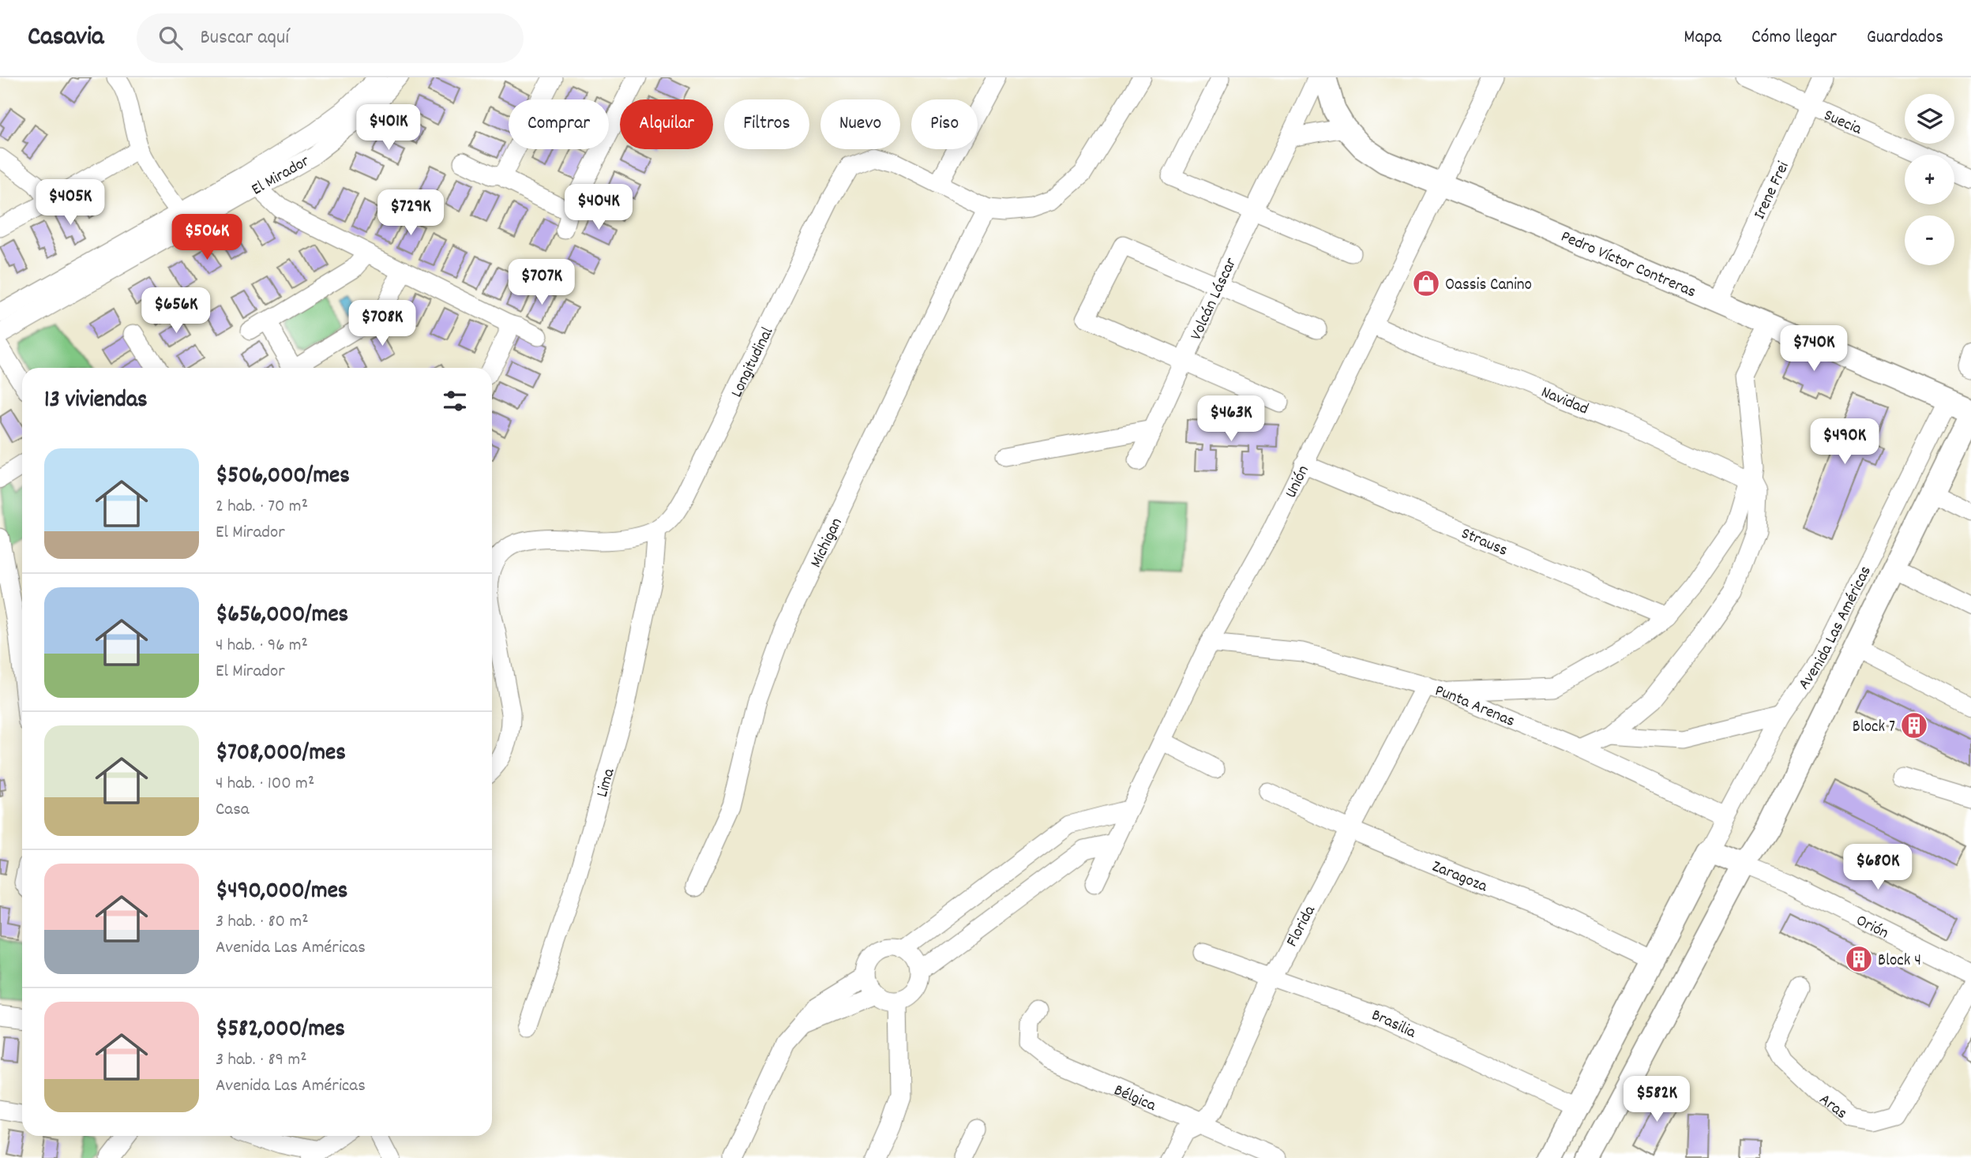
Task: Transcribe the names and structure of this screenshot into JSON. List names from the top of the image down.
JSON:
{
  "streets": {
    "street": [
      "Suecia",
      "El Mirador",
      "Irene Frei",
      "Pedro Víctor Contreras",
      "Volcán Láscar",
      "Longitudinal",
      "Navidad",
      "Unión",
      "Strauss",
      "Michigan",
      "Avenida Las Américas",
      "Punta Arenas",
      "Lima",
      "Zaragoza",
      "Florida",
      "Orión",
      "Brasilia",
      "Bélgica",
      "Aras"
    ]
  },
  "crossings": [
    ["Suecia", "Irene Frei"],
    ["Irene Frei", "Pedro Víctor Contreras"],
    ["Pedro Víctor Contreras", "Volcán Láscar"],
    ["Pedro Víctor Contreras", "Unión"],
    ["Pedro Víctor Contreras", "Avenida Las Américas"],
    ["Longitudinal", "Michigan"],
    ["Longitudinal", "Lima"],
    ["Navidad", "Unión"],
    ["Unión", "Strauss"],
    ["Unión", "Punta Arenas"],
    ["Avenida Las Américas", "Punta Arenas"],
    ["Avenida Las Américas", "Zaragoza"],
    ["Avenida Las Américas", "Orión"],
    ["Avenida Las Américas", "Brasilia"],
    ["Punta Arenas", "Florida"],
    ["Zaragoza", "Florida"],
    ["Florida", "Brasilia"],
    ["Florida", "Bélgica"]
  ],
  "places": {
    "shop": ["Oassis Canino"],
    "building": ["Block 7", "Block 4"]
  },
  "page": {
    "header": "Casavia",
    "search": "Buscar aquí",
    "nav": ["Mapa", "Cómo llegar", "Guardados"],
    "map_buttons": ["+", "−"],
    "chip": [
      "Comprar",
      "Alquilar",
      "Filtros",
      "Nuevo",
      "Piso"
    ],
    "price": [
      "$401K",
      "$405K",
      "$404K",
      "$729K",
      "$506K",
      "$707K",
      "$656K",
      "$708K",
      "$740K",
      "$463K",
      "$490K",
      "$680K",
      "$582K"
    ],
    "heading": "13 viviendas",
    "list": [
      {
        "name": "$506,000/mes",
        "note": "2 hab. · 70 m² · El Mirador"
      },
      {
        "name": "$656,000/mes",
        "note": "4 hab. · 96 m² · El Mirador"
      },
      {
        "name": "$708,000/mes",
        "note": "4 hab. · 100 m² · Casa"
      },
      {
        "name": "$490,000/mes",
        "note": "3 hab. · 80 m² · Avenida Las Américas"
      },
      {
        "name": "$582,000/mes",
        "note": "3 hab. · 89 m² · Avenida Las Américas"
      }
    ]
  }
}
